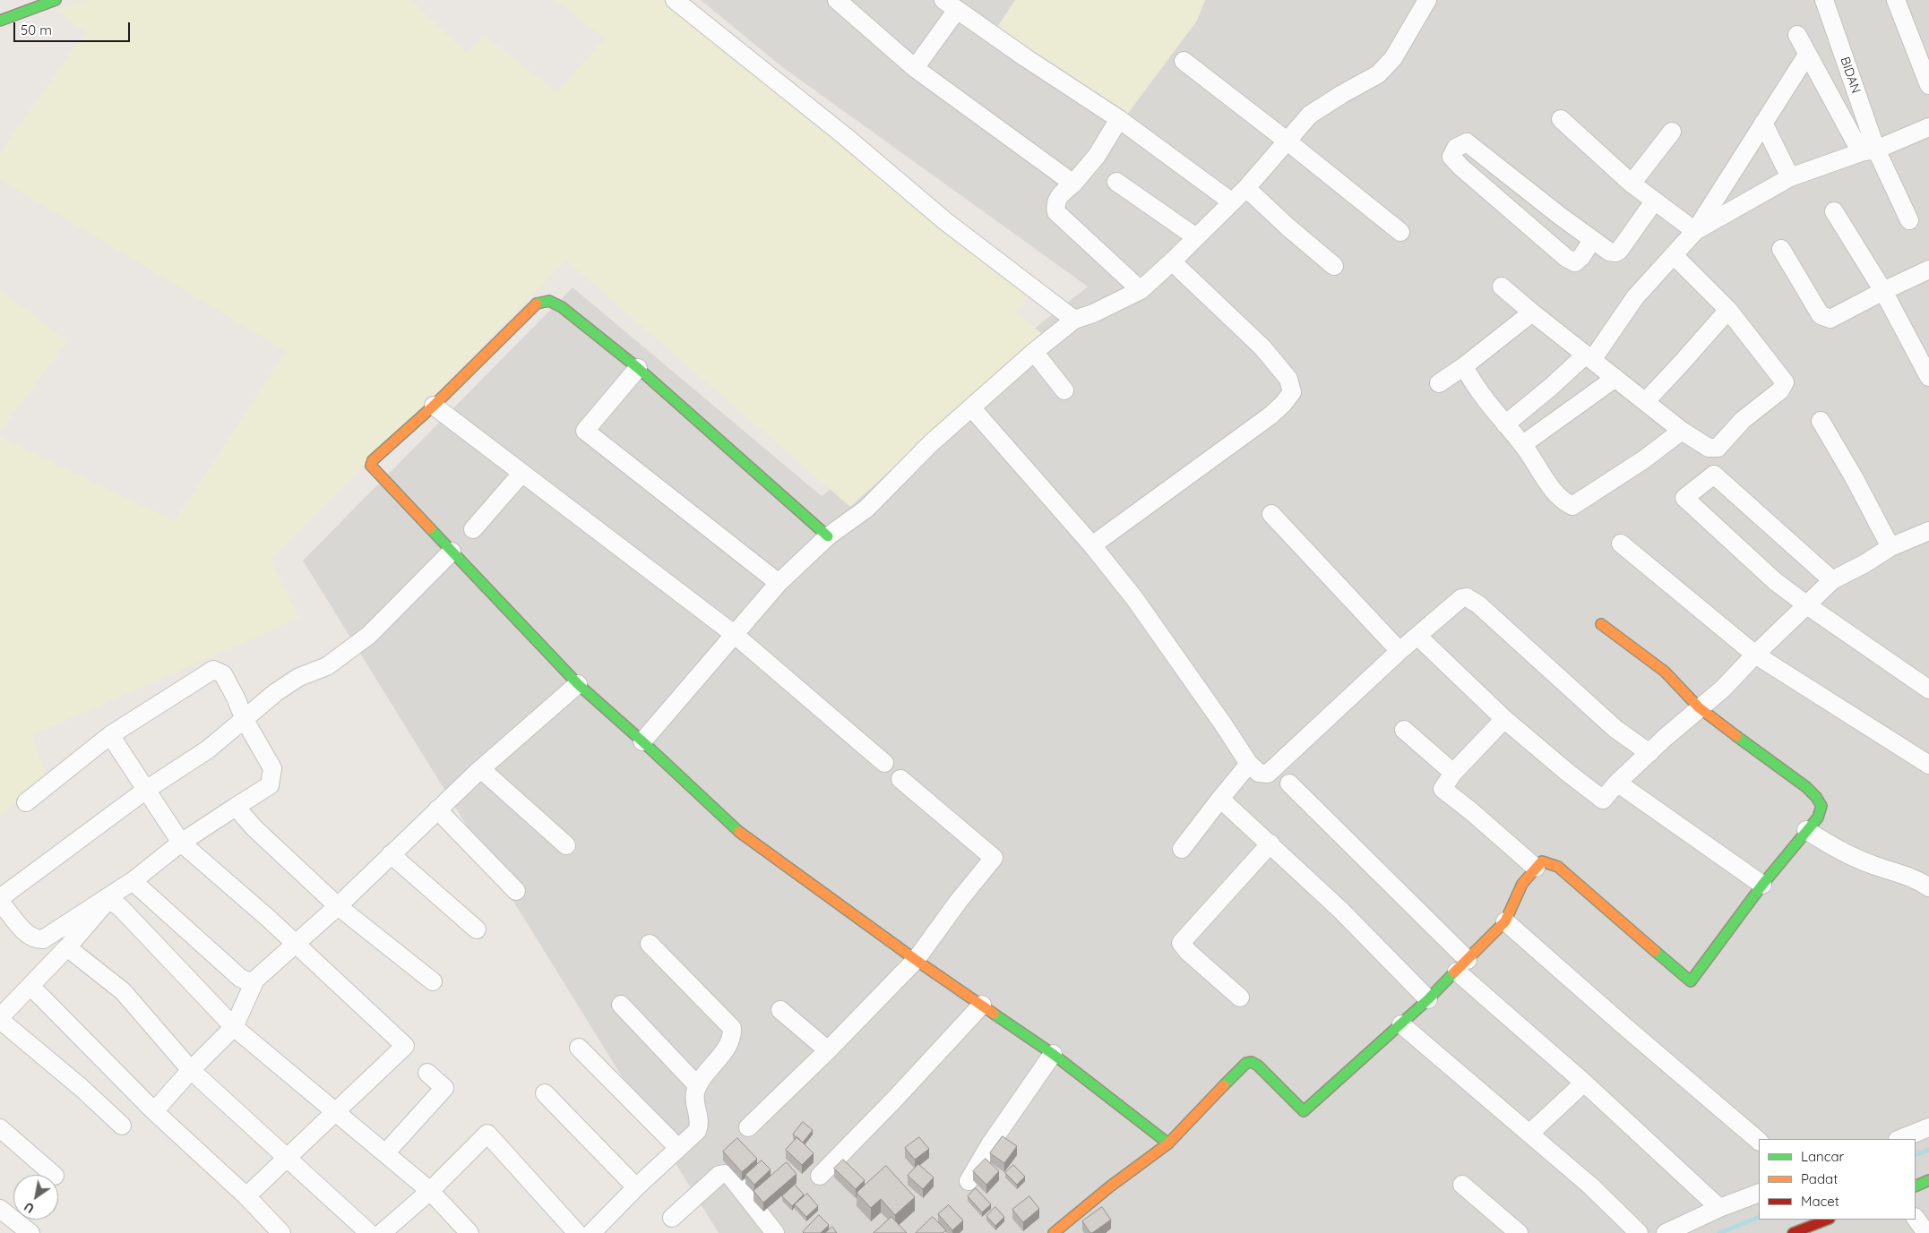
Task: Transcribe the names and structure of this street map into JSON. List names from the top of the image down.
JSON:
{
  "streets": {
    "street": ["BIDAN"]
  },
  "legend": ["Lancar", "Padat", "Macet"],
  "scale_bar": "50 m",
  "north": "bottom left"
}
